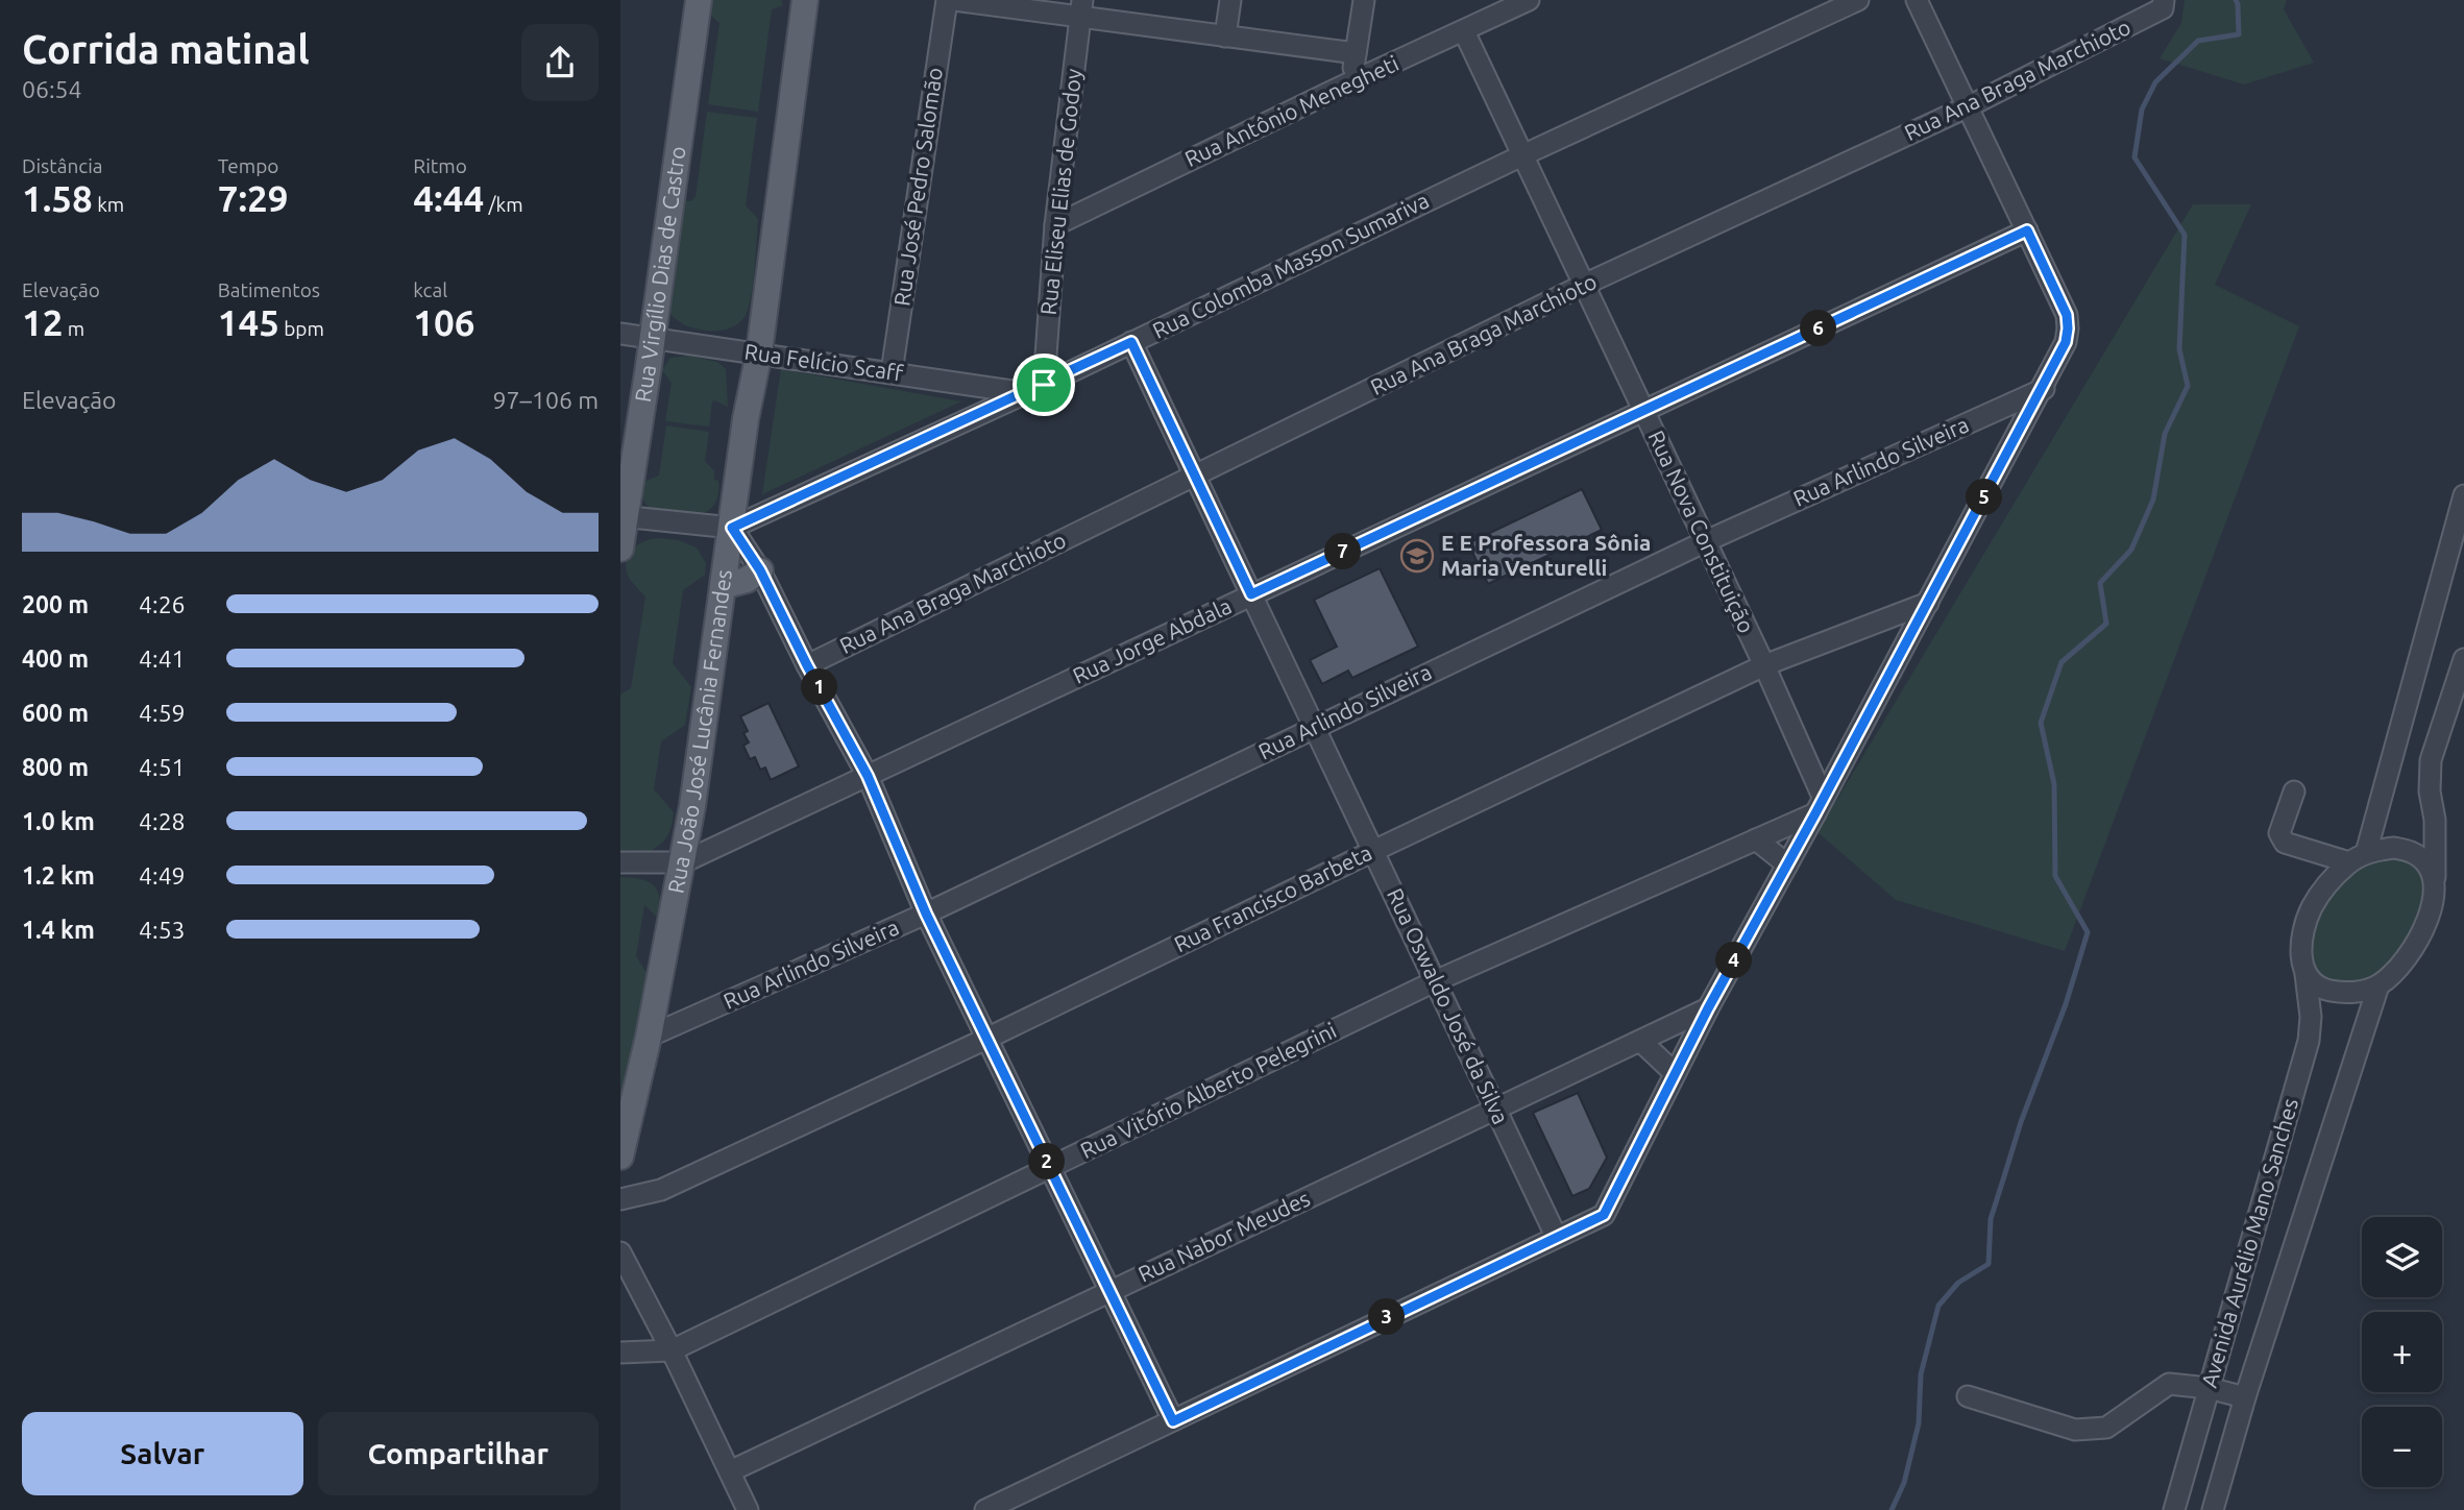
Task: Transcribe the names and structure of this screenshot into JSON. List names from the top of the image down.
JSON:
{
  "streets": {
    "main road": ["Rua Virgílio Dias de Castro", "Rua João José Lucânia Fernandes"],
    "street": [
      "Rua Ana Braga Marchioto",
      "Rua Antônio Menegheti",
      "Rua José Pedro Salomão",
      "Rua Eliseu Elias de Godoy",
      "Rua Colomba Masson Sumariva",
      "Rua Felício Scaff",
      "Rua Arlindo Silveira",
      "Rua Nova Constituição",
      "Rua Jorge Abdala",
      "Rua Francisco Barbeta",
      "Rua Oswaldo José da Silva",
      "Rua Vitório Alberto Pelegrini",
      "Rua Nabor Meudes",
      "Avenida Aurélio Mano Sanches"
    ]
  },
  "crossings": [
    ["Rua Ana Braga Marchioto", "Rua Nova Constituição"],
    ["Rua Ana Braga Marchioto", "Rua Oswaldo José da Silva"],
    ["Rua Antônio Menegheti", "Rua Eliseu Elias de Godoy"],
    ["Rua Antônio Menegheti", "Rua Nova Constituição"],
    ["Rua José Pedro Salomão", "Rua Felício Scaff"],
    ["Rua Eliseu Elias de Godoy", "Rua Colomba Masson Sumariva"],
    ["Rua Eliseu Elias de Godoy", "Rua Felício Scaff"],
    ["Rua Colomba Masson Sumariva", "Rua Virgílio Dias de Castro"],
    ["Rua Colomba Masson Sumariva", "Rua Felício Scaff"],
    ["Rua Colomba Masson Sumariva", "Rua Nova Constituição"],
    ["Rua Colomba Masson Sumariva", "Rua João José Lucânia Fernandes"],
    ["Rua Colomba Masson Sumariva", "Rua Oswaldo José da Silva"],
    ["Rua Virgílio Dias de Castro", "Rua Felício Scaff"],
    ["Rua Felício Scaff", "Rua João José Lucânia Fernandes"],
    ["Rua Arlindo Silveira", "Rua Nova Constituição"],
    ["Rua Arlindo Silveira", "Rua João José Lucânia Fernandes"],
    ["Rua Arlindo Silveira", "Rua Oswaldo José da Silva"],
    ["Rua Nova Constituição", "Rua Jorge Abdala"],
    ["Rua Nova Constituição", "Rua Francisco Barbeta"],
    ["Rua Nova Constituição", "Rua Vitório Alberto Pelegrini"],
    ["Rua Jorge Abdala", "Rua João José Lucânia Fernandes"],
    ["Rua Jorge Abdala", "Rua Oswaldo José da Silva"],
    ["Rua Francisco Barbeta", "Rua Oswaldo José da Silva"],
    ["Rua Oswaldo José da Silva", "Rua Vitório Alberto Pelegrini"],
    ["Rua Oswaldo José da Silva", "Rua Nabor Meudes"]
  ],
  "places": {
    "school or university": ["E E Professora Sônia Maria Venturelli"]
  },
  "page": {
    "heading": ["Corrida matinal", "06:54"],
    "stats": [
      ["Distância", "1.58 km"],
      ["Tempo", "7:29"],
      ["Ritmo", "4:44 /km"],
      ["Elevação", "12 m"],
      ["Batimentos", "145 bpm"],
      ["kcal", "106"]
    ],
    "pins": [
      "6",
      "5",
      "7",
      "1",
      "4",
      "2",
      "3"
    ],
    "chart": ["Elevação", "97–106 m"],
    "list": [
      {
        "name": "200 m",
        "note": "4:26"
      },
      {
        "name": "400 m",
        "note": "4:41"
      },
      {
        "name": "600 m",
        "note": "4:59"
      },
      {
        "name": "800 m",
        "note": "4:51"
      },
      {
        "name": "1.0 km",
        "note": "4:28"
      },
      {
        "name": "1.2 km",
        "note": "4:49"
      },
      {
        "name": "1.4 km",
        "note": "4:53"
      }
    ],
    "map_buttons": ["+", "−"],
    "buttons": ["Salvar", "Compartilhar"]
  }
}
